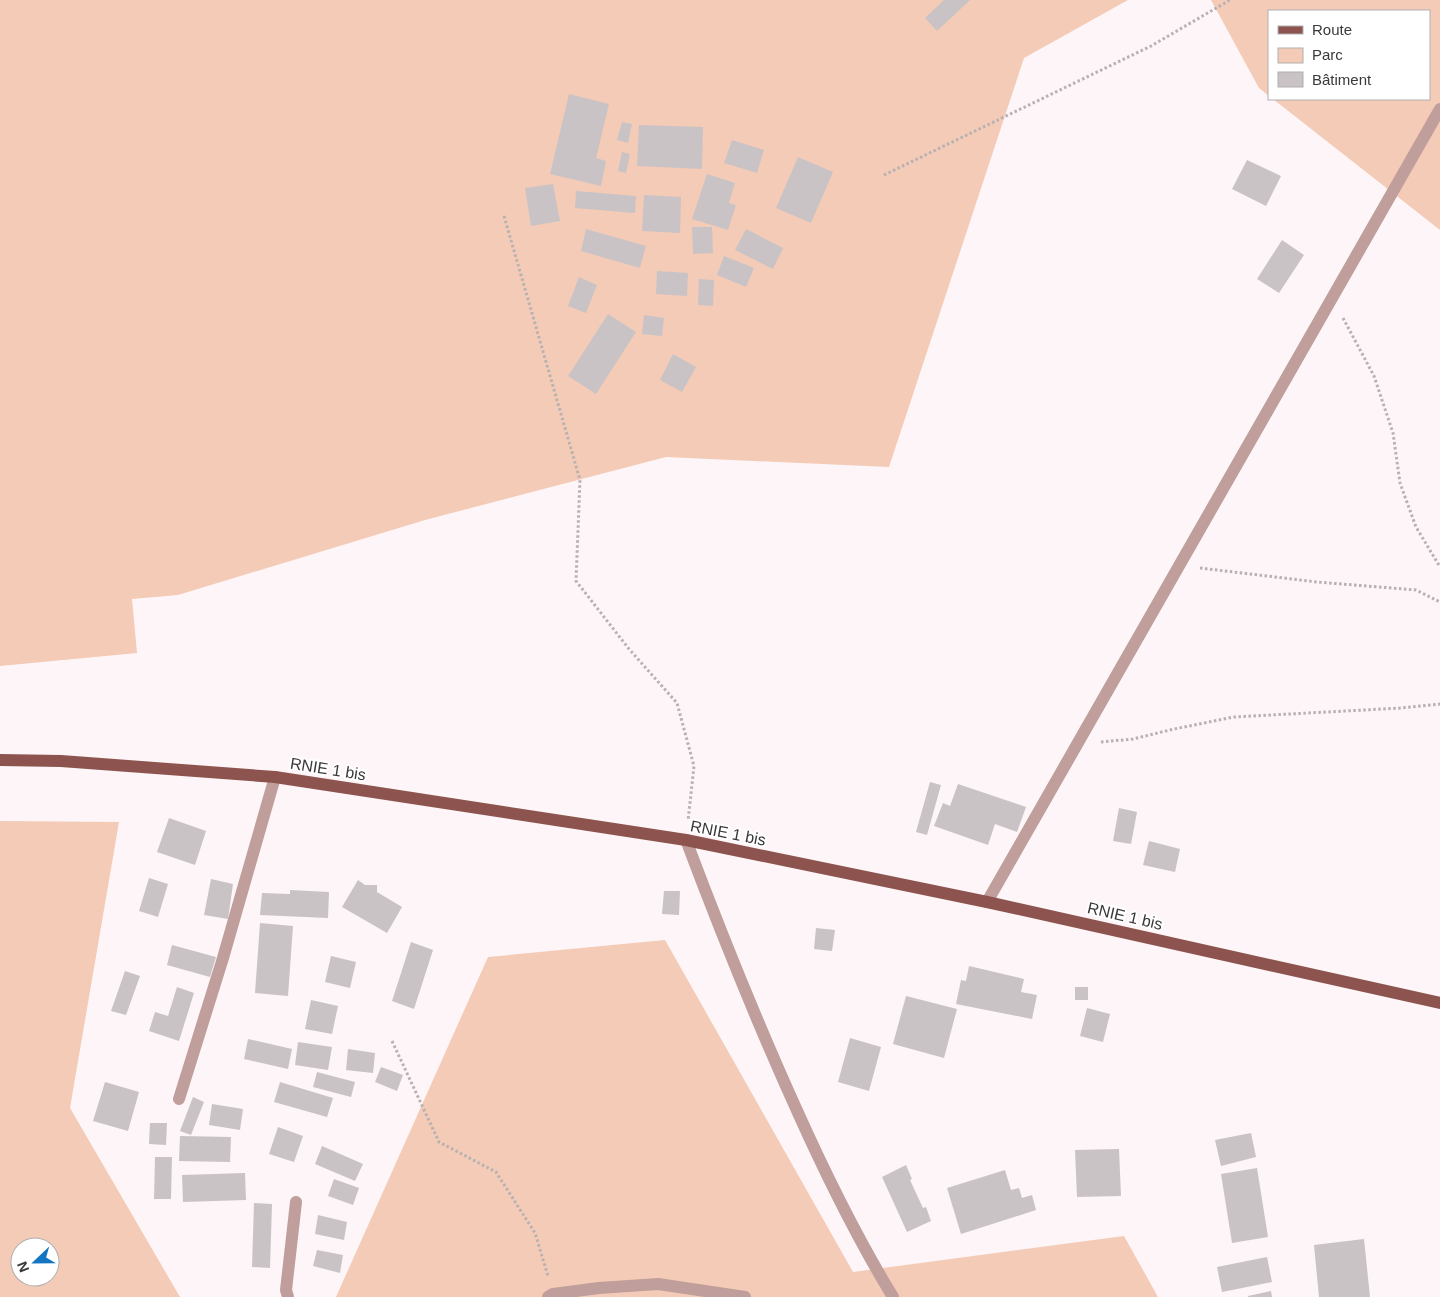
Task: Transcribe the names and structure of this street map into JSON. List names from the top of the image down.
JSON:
{
  "streets": {
    "main road": ["RNIE 1 bis"]
  },
  "legend": ["Route", "Parc", "Bâtiment"],
  "north": "left"
}
